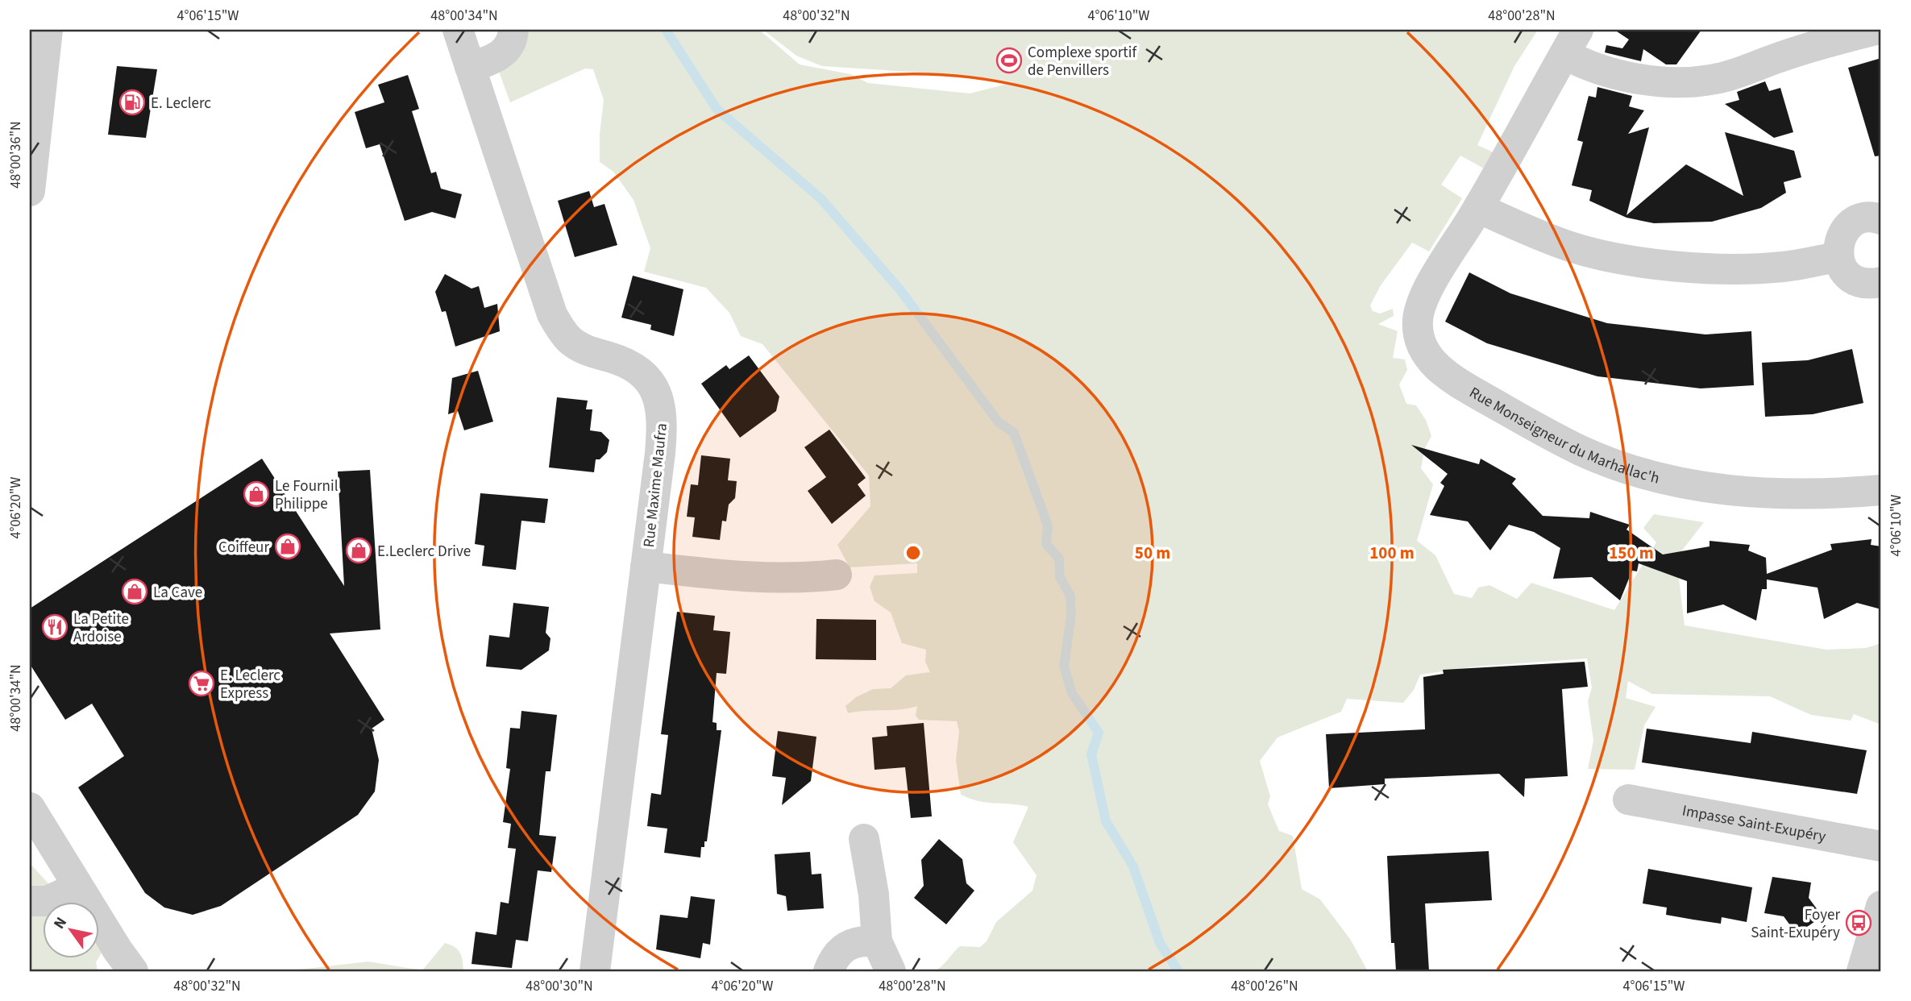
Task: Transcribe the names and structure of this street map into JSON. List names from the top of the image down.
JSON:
{
  "streets": {
    "street": ["Rue Monseigneur du Marhallac'h", "Rue Maxime Maufra", "Impasse Saint-Exupéry"]
  },
  "places": {
    "sports": ["Complexe sportif de Penvillers"],
    "fuel station": ["E. Leclerc"],
    "shop": [
      "Le Fournil Philippe",
      "Coiffeur",
      "E.Leclerc Drive",
      "La Cave"
    ],
    "restaurant": ["La Petite Ardoise"],
    "supermarket": ["E. Leclerc Express"],
    "bus stop": ["Foyer Saint-Exupéry"]
  },
  "north": "top left",
  "coordinates": [
    "4°06'15\"W",
    "48°00'34\"N",
    "48°00'32\"N",
    "4°06'10\"W",
    "48°00'28\"N",
    "48°00'36\"N",
    "4°06'20\"W",
    "48°00'30\"N",
    "48°00'26\"N"
  ],
  "rings": ["50 m", "100 m", "150 m"]
}
